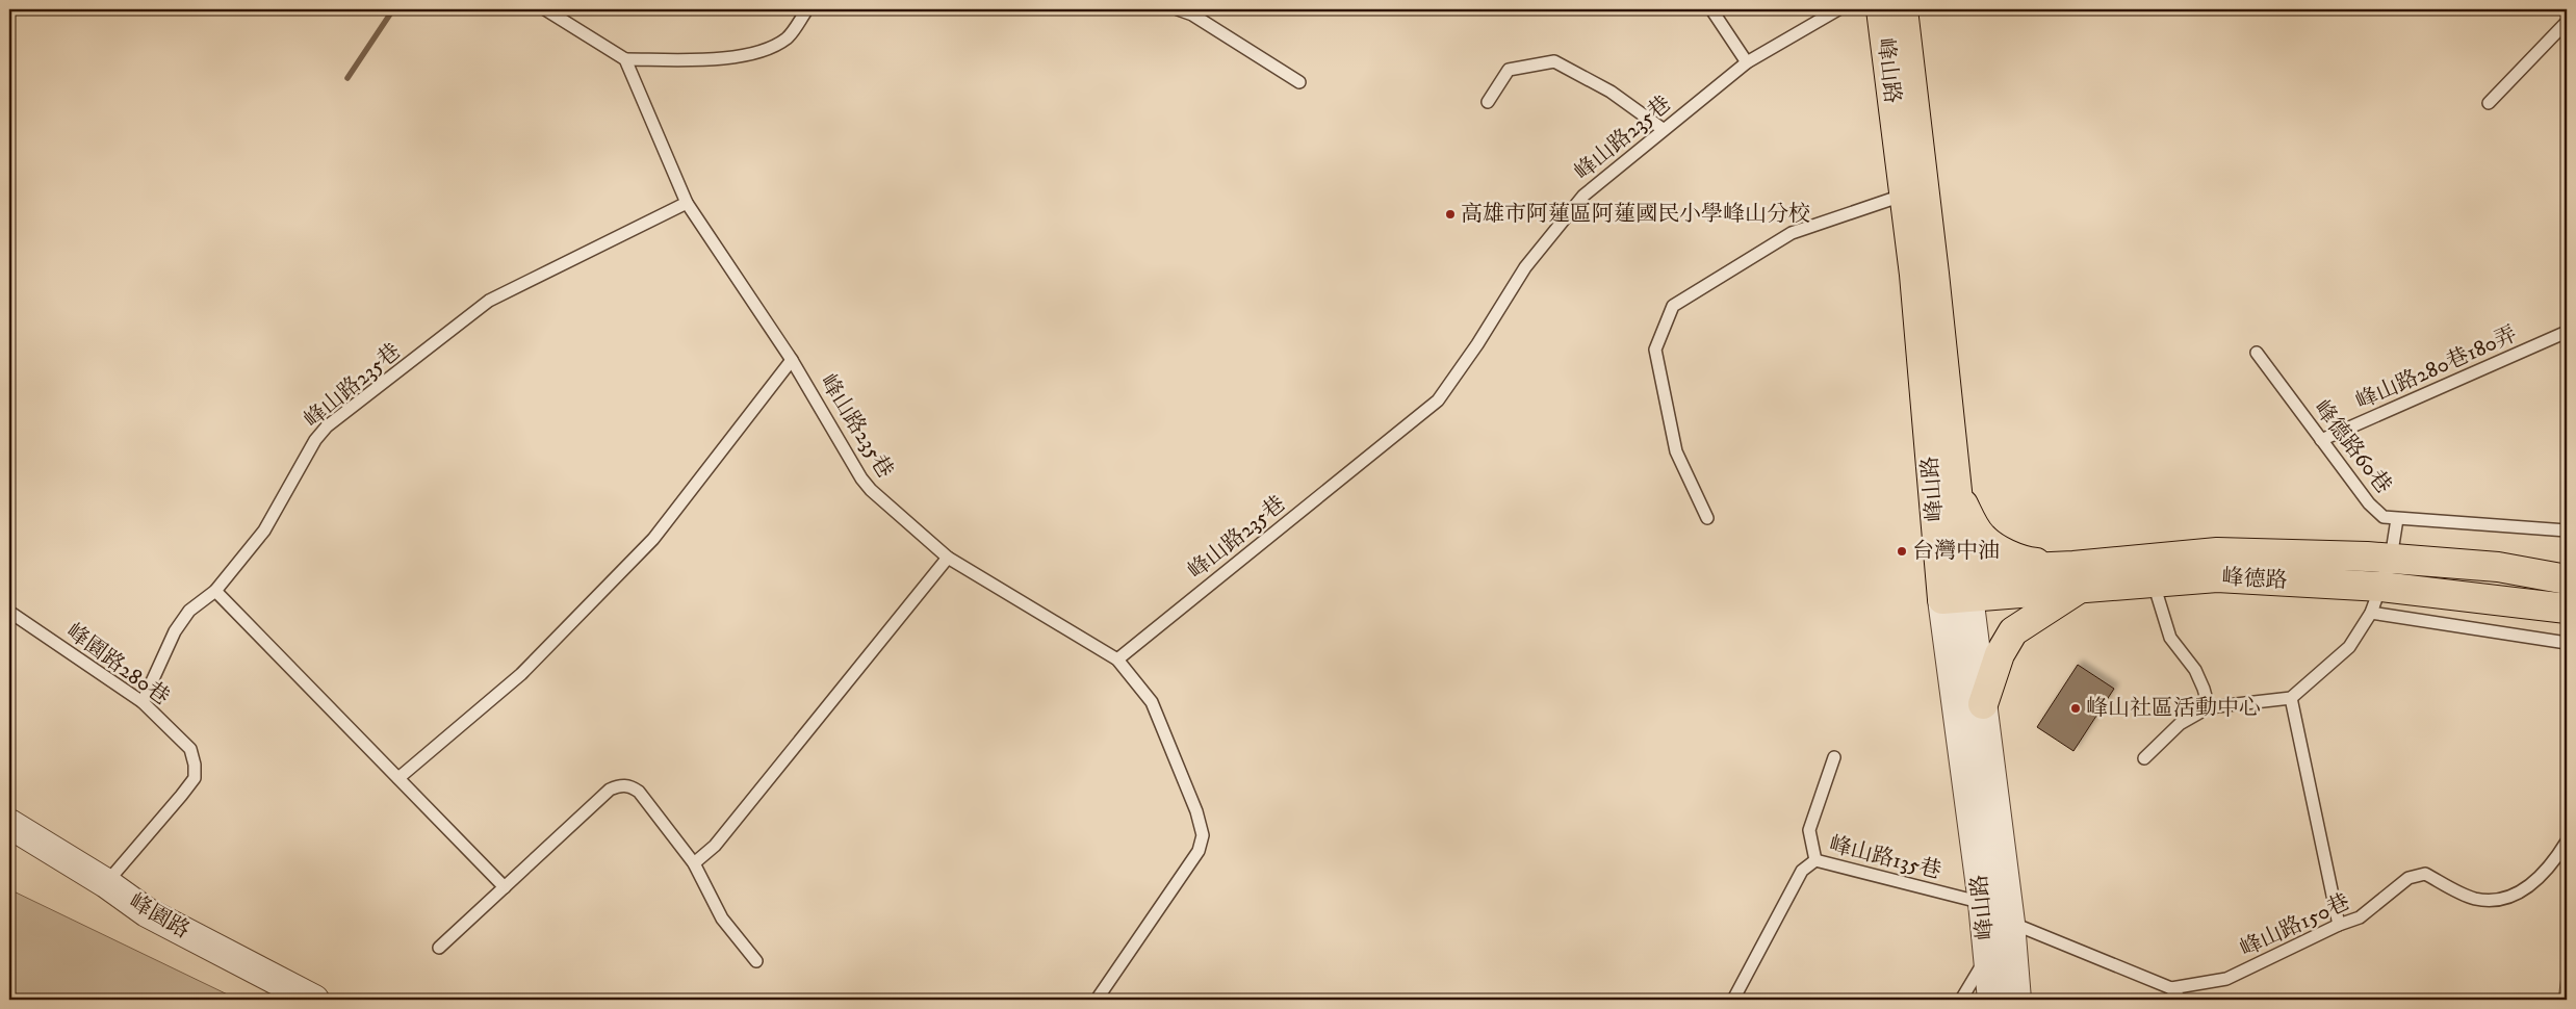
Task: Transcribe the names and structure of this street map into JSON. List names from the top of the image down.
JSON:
{
  "streets": {
    "main road": ["峰山路", "峰德路"],
    "street": ["峰園路"],
    "lane": [
      "峰山路235巷",
      "峰山路280巷180弄",
      "峰德路60巷",
      "峰園路280巷",
      "峰山路135巷",
      "峰山路150巷"
    ]
  },
  "crossings": [
    ["峰山路", "峰德路"],
    ["峰山路", "峰山路135巷"],
    ["峰山路235巷", "峰園路280巷"],
    ["峰山路280巷180弄", "峰德路60巷"],
    ["峰園路280巷", "峰園路"]
  ],
  "places": ["高雄市阿蓮區阿蓮國民小學峰山分校", "台灣中油", "峰山社區活動中心"]
}
